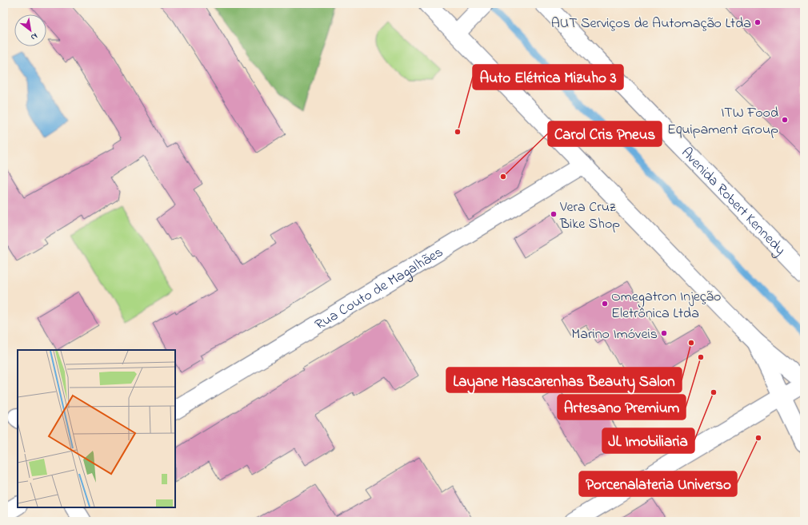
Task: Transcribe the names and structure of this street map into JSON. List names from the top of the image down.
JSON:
{
  "streets": {
    "street": ["Avenida Robert Kennedy", "Rua Couto de Magalhães"]
  },
  "places": [
    "AUT Serviços de Automação Ltda",
    "ITW Food Equipament Group",
    "Auto Elétrica Mizuho 3",
    "Carol Cris Pneus",
    "Vera Cruz Bike Shop",
    "Omegatron Injeção Eletrônica Ltda",
    "Marino Imóveis",
    "Layane Mascarenhas Beauty Salon",
    "Artesano Premium",
    "JL Imobiliaria",
    "Porcenalateria Universo"
  ],
  "north": "bottom right"
}
